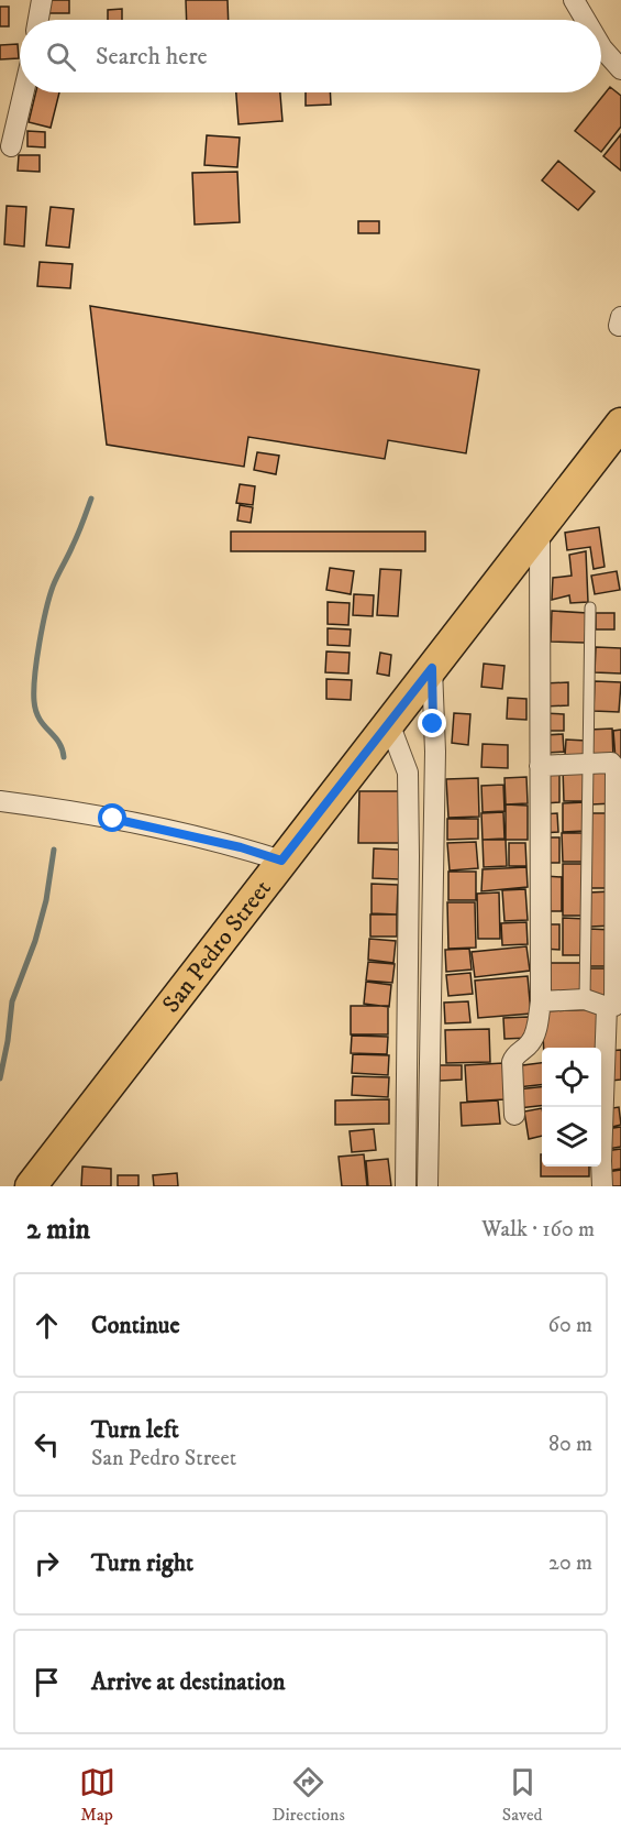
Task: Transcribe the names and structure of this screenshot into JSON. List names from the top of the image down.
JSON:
{
  "streets": {
    "main road": ["San Pedro Street"]
  },
  "page": {
    "search": "Search here",
    "heading": ["2 min", "Walk · 160 m"],
    "list": [
      ["Continue", "60 m"],
      ["Turn left", "San Pedro Street", "80 m"],
      ["Turn right", "20 m"],
      "Arrive at destination"
    ],
    "nav": ["Map", "Directions", "Saved"]
  }
}
